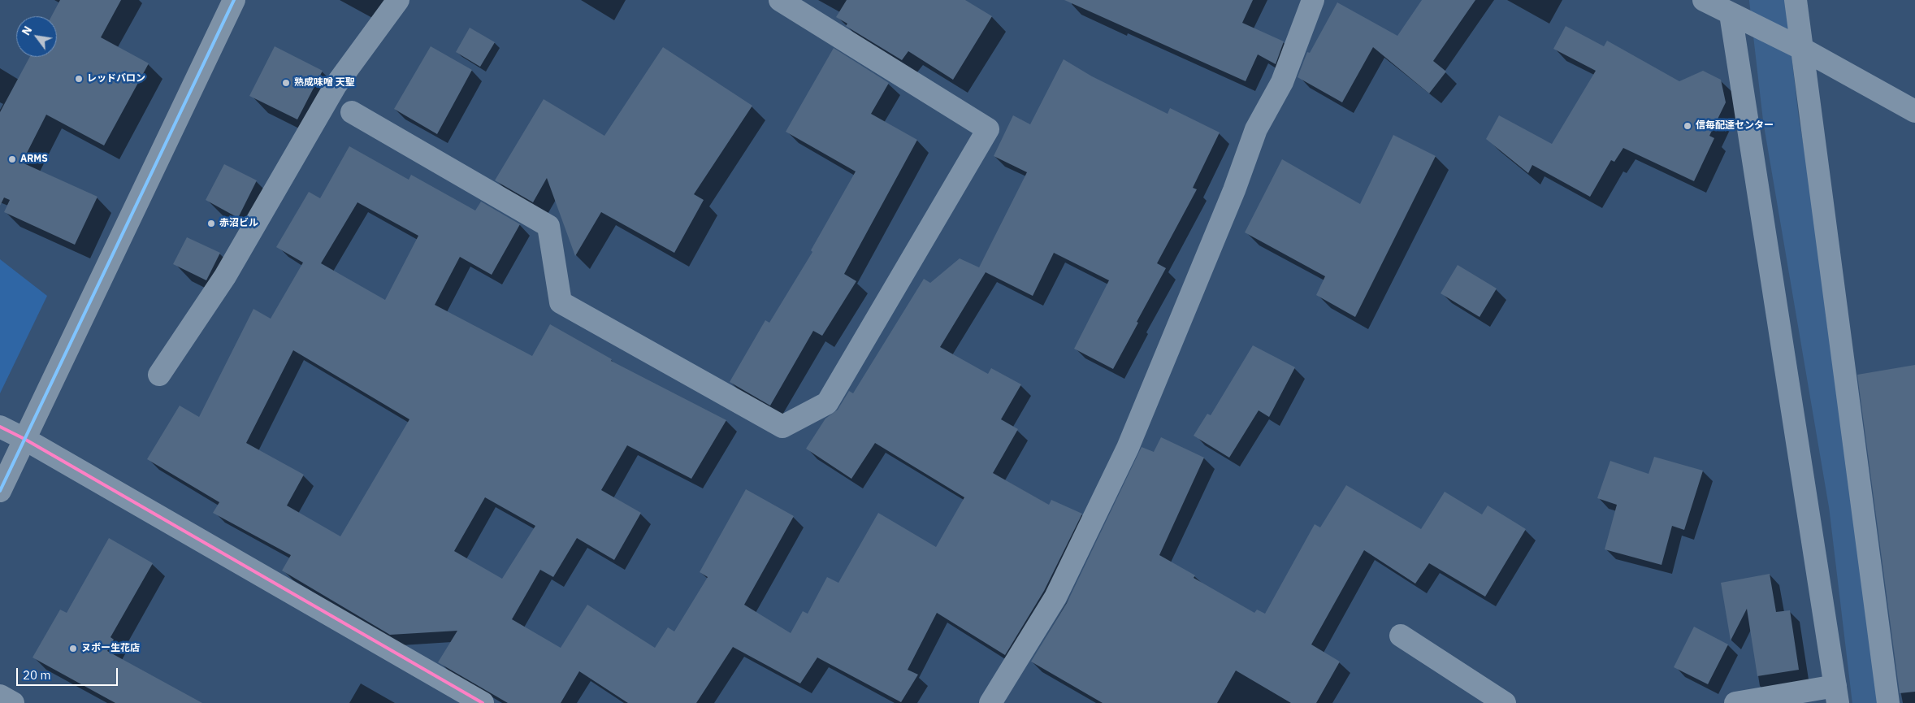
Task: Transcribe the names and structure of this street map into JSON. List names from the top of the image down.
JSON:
{
  "places": [
    "レッドバロン",
    "熟成味噌 天聖",
    "信毎配達センター",
    "ARMS",
    "赤沼ビル",
    "ヌボー生花店"
  ],
  "scale_bar": "20 m",
  "north": "top left"
}
